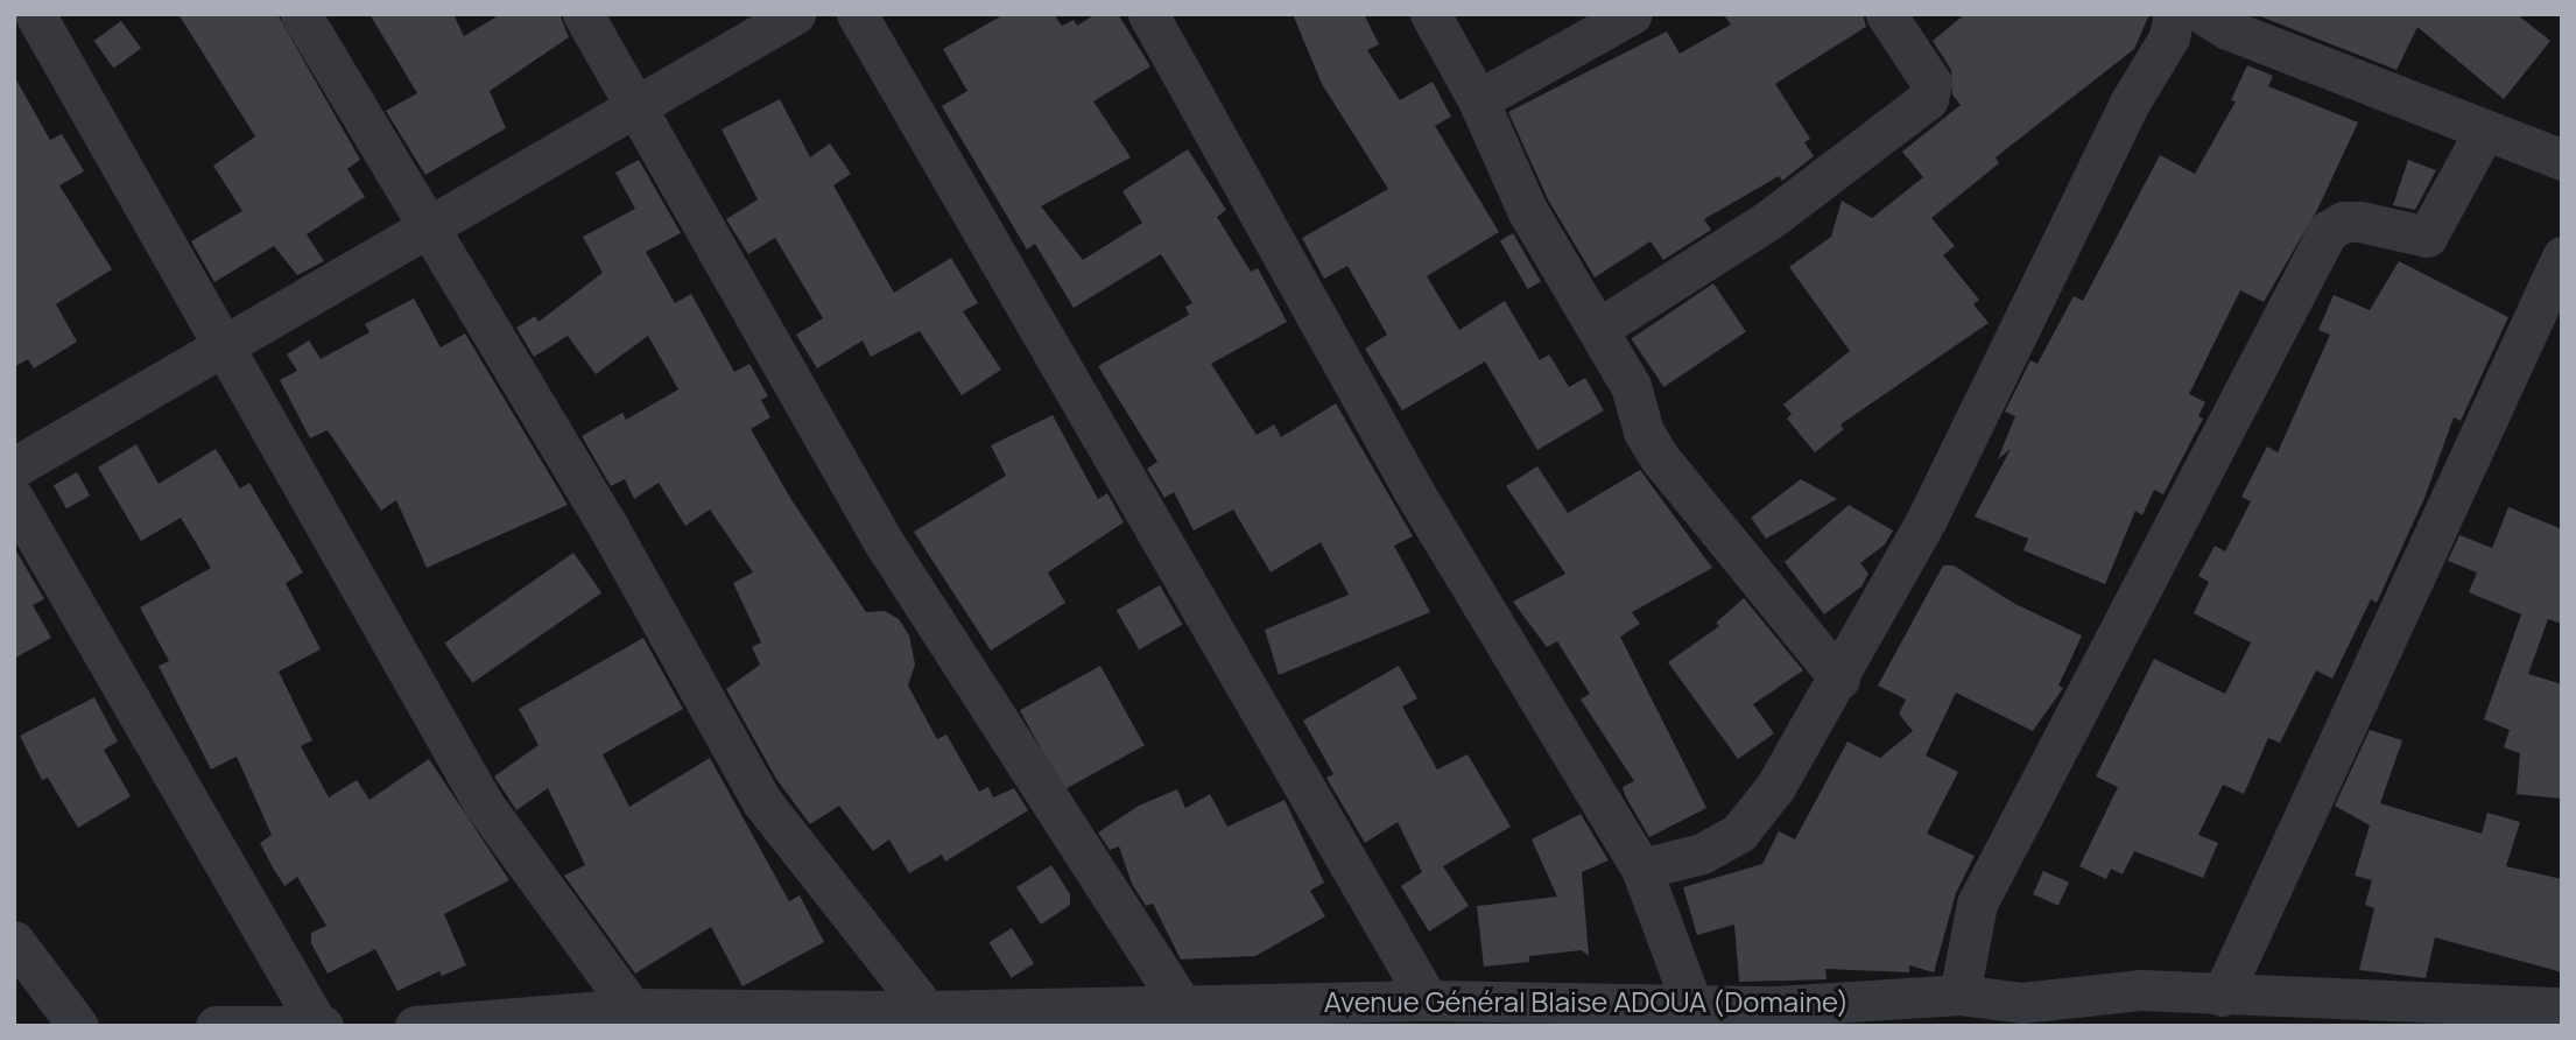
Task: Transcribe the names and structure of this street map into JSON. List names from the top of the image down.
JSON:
{
  "streets": {
    "street": ["Avenue Général Blaise ADOUA (Domaine)"]
  }
}
